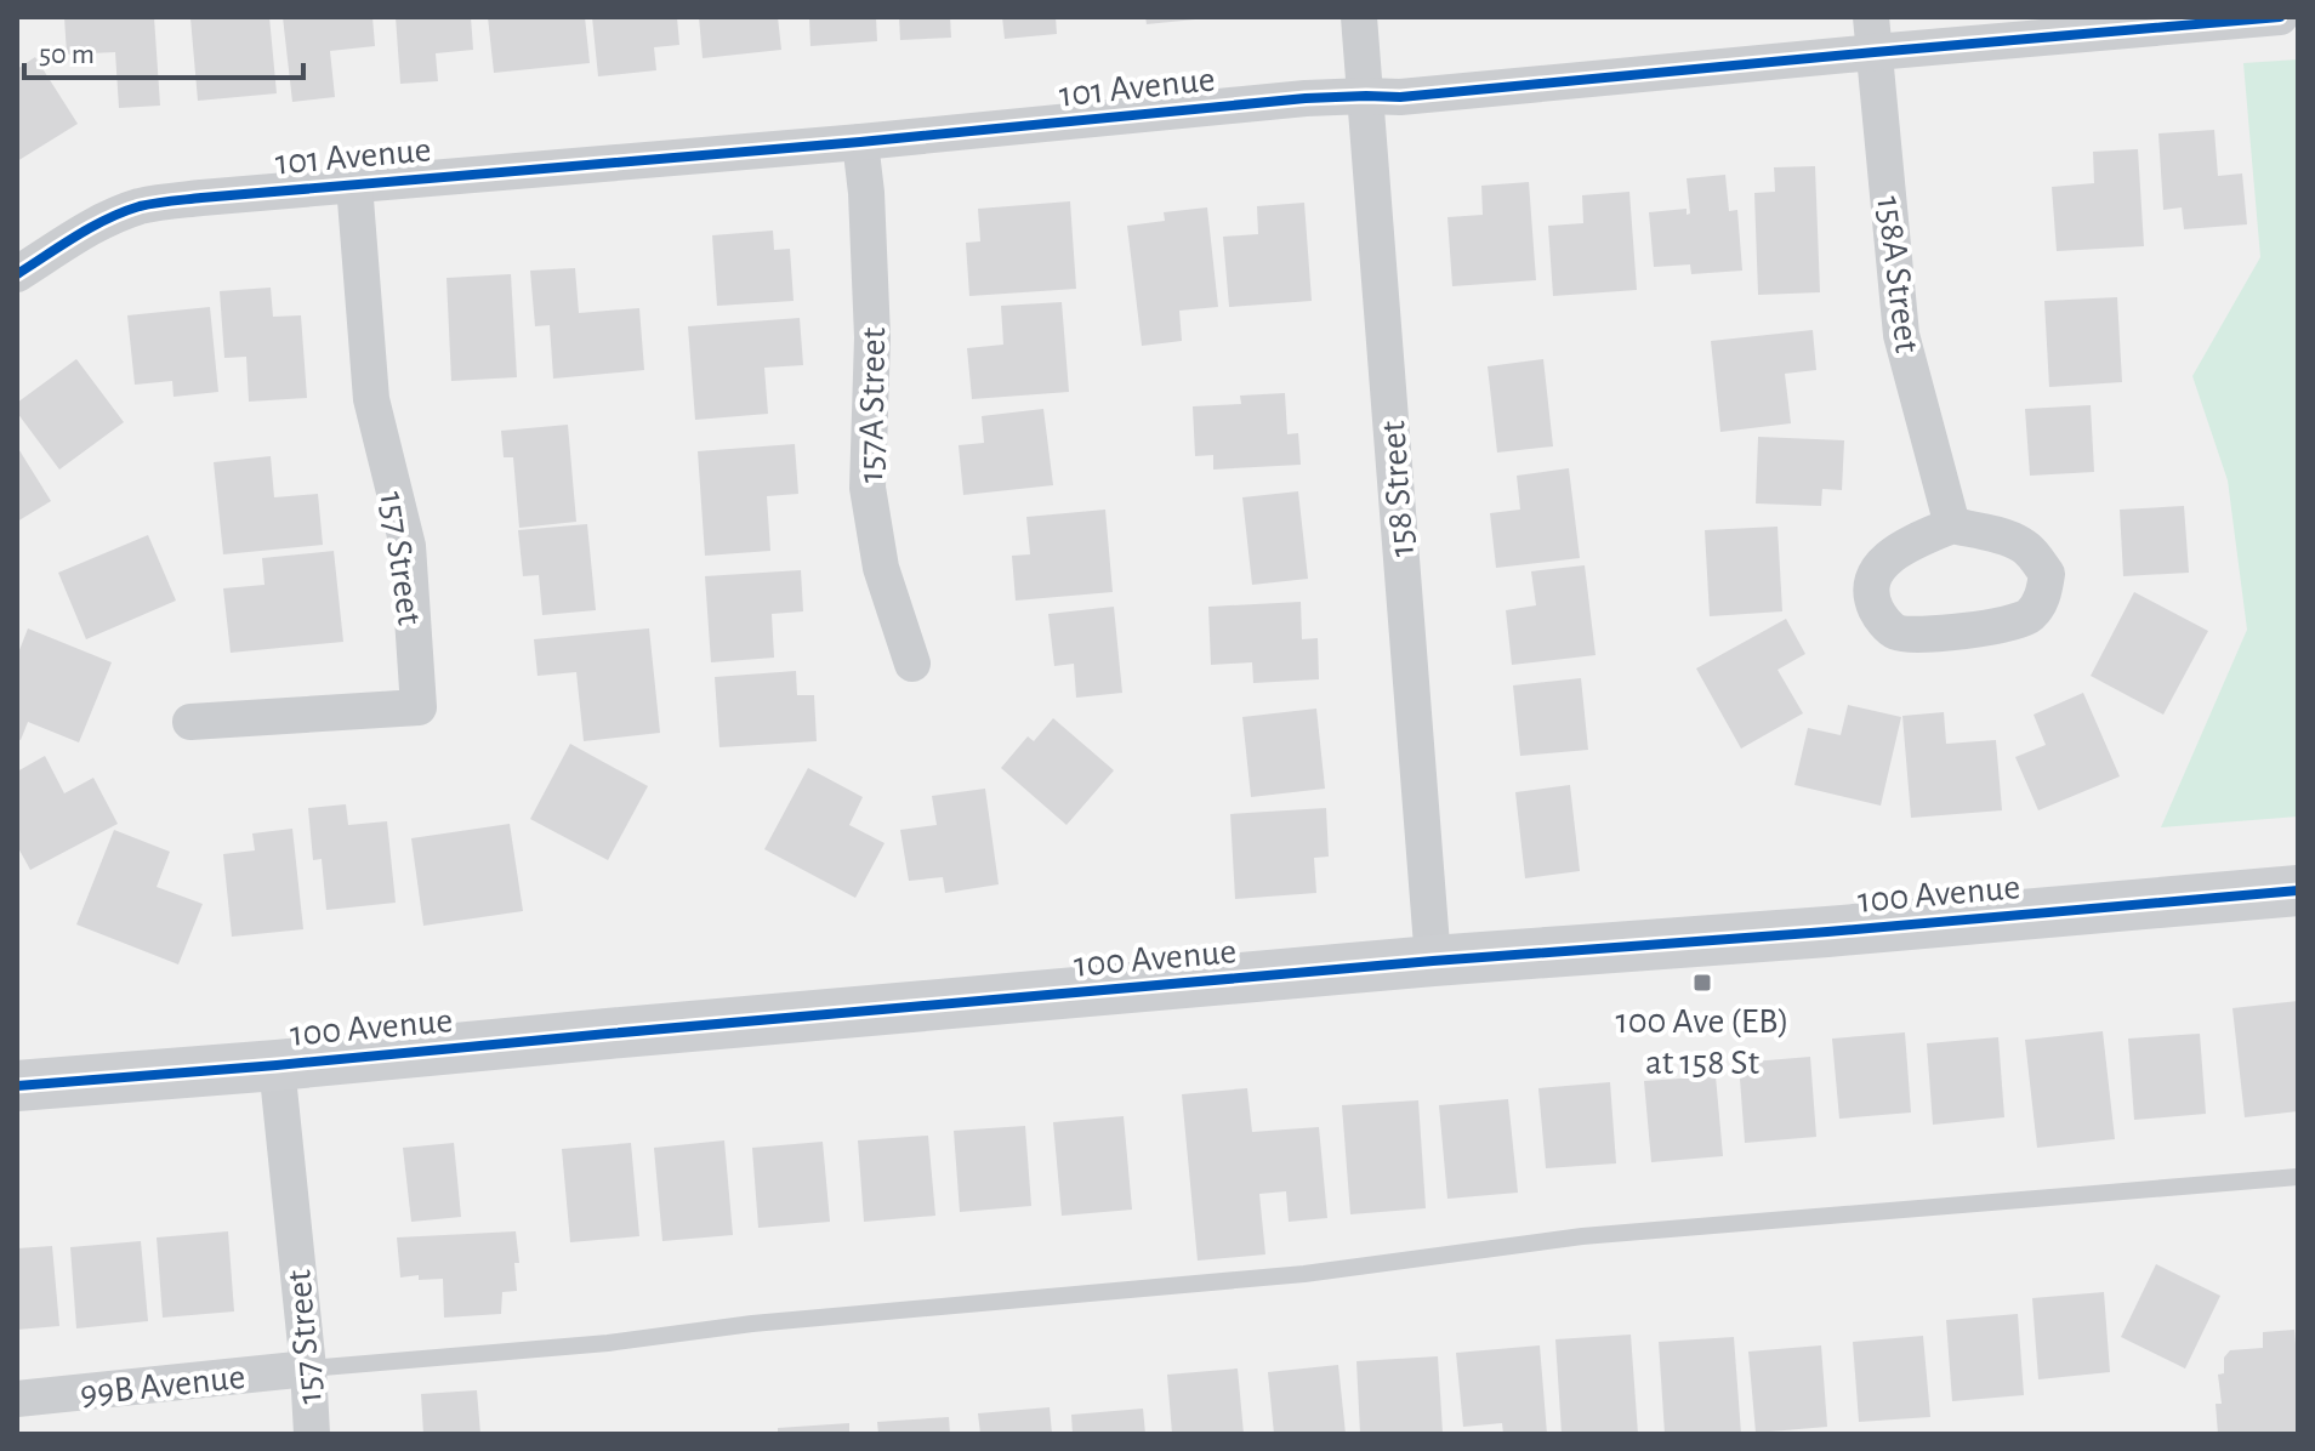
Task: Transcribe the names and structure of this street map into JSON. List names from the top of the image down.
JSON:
{
  "streets": {
    "main road": ["100 Avenue"],
    "street": [
      "101 Avenue",
      "158A Street",
      "157A Street",
      "158 Street",
      "157 Street",
      "99B Avenue"
    ]
  },
  "crossings": [
    ["101 Avenue", "158A Street"],
    ["101 Avenue", "157A Street"],
    ["101 Avenue", "158 Street"],
    ["101 Avenue", "157 Street"],
    ["158 Street", "100 Avenue"],
    ["157 Street", "100 Avenue"],
    ["157 Street", "99B Avenue"]
  ],
  "places": {
    "transit": ["100 Ave (EB) at 158 St"]
  },
  "scale_bar": "50 m"
}
